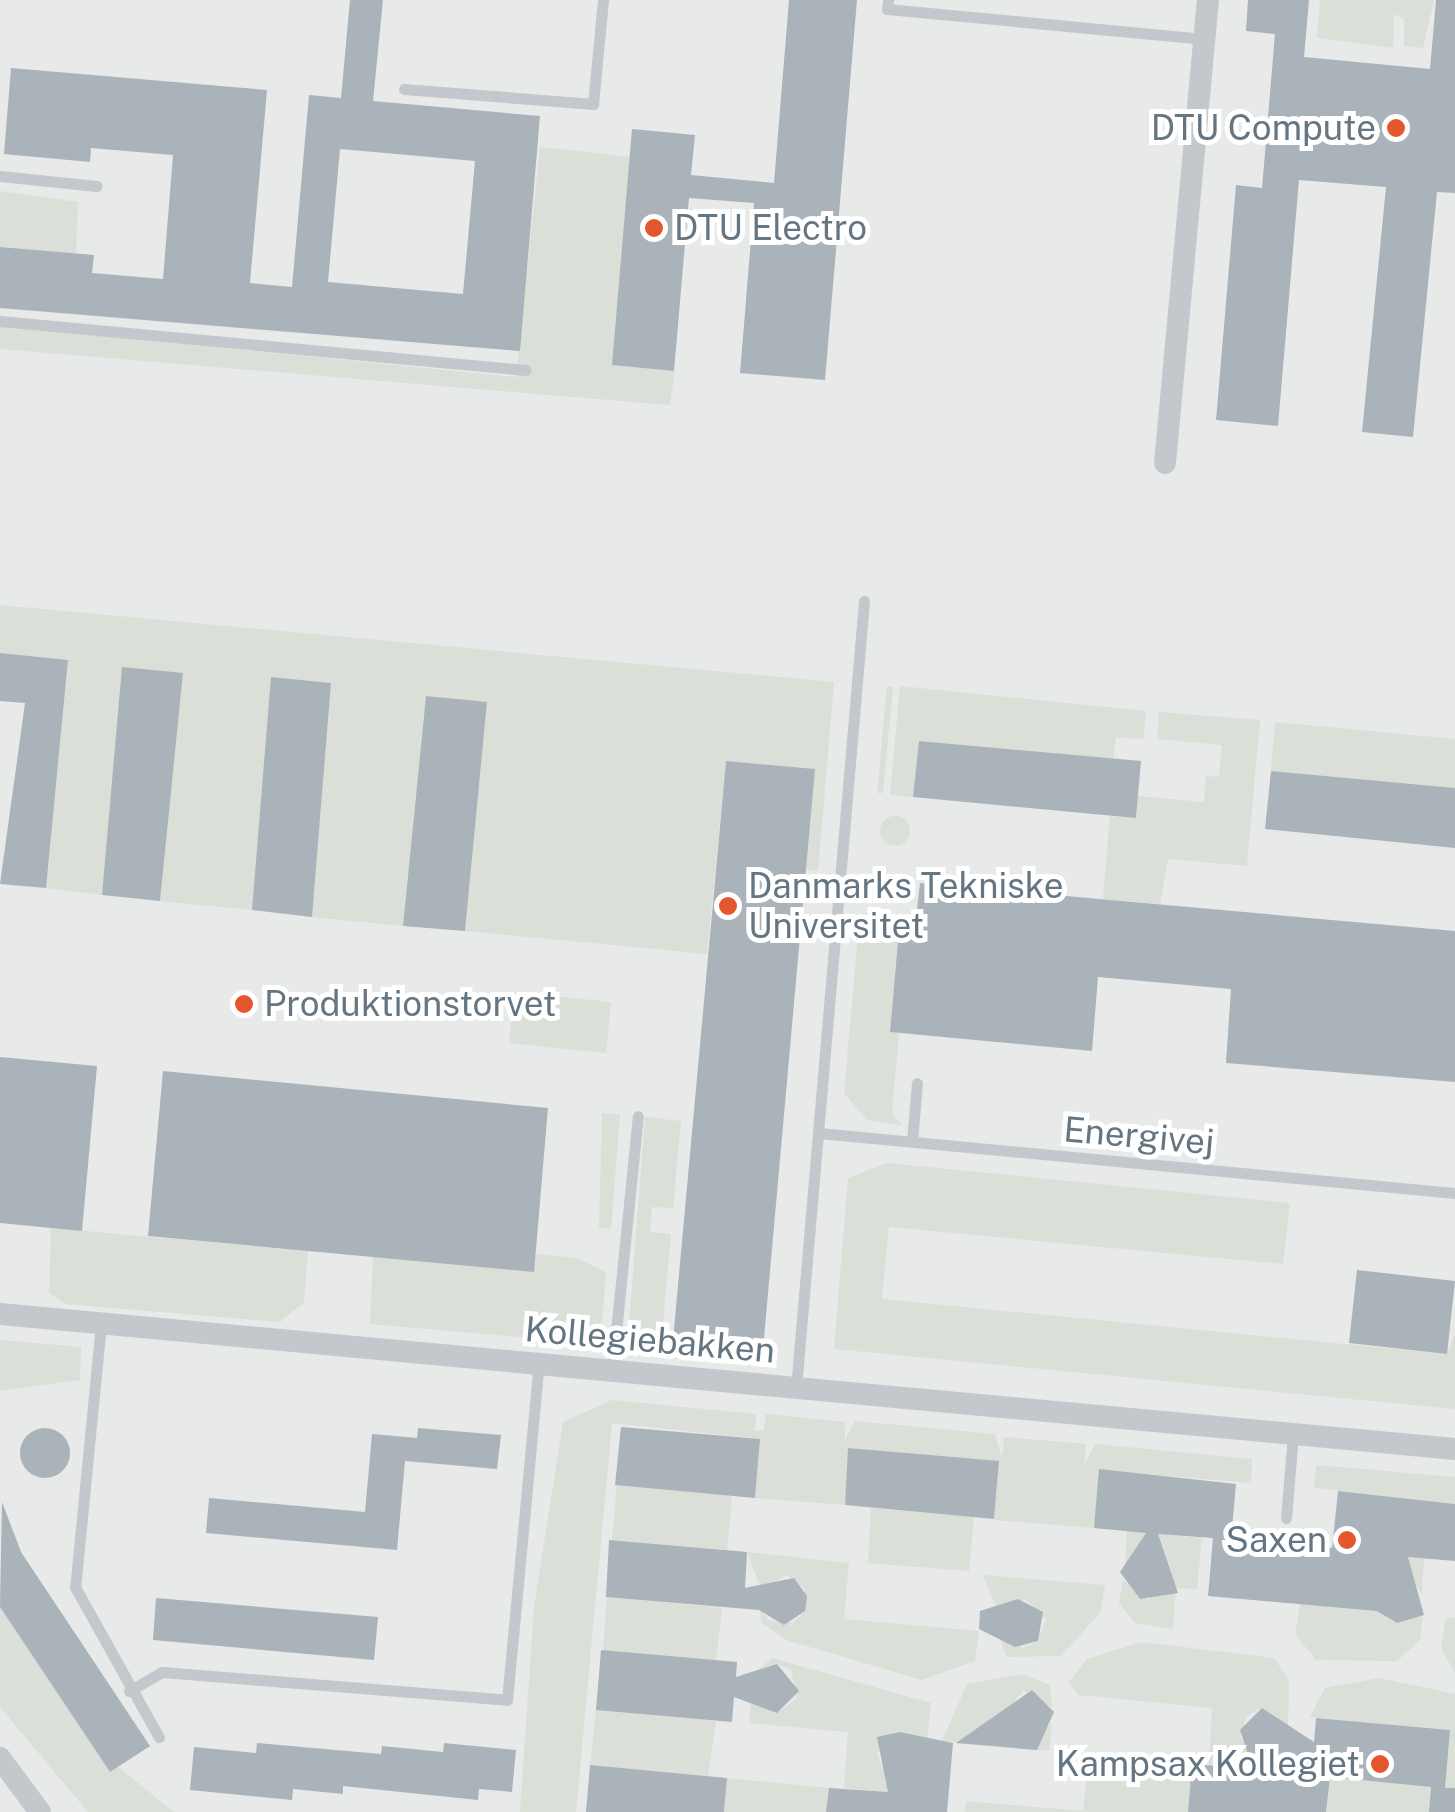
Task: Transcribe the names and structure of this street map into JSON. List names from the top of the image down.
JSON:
{
  "streets": {
    "street": ["Kollegiebakken"],
    "lane": ["Energivej"]
  },
  "places": [
    "DTU Compute",
    "DTU Electro",
    "Danmarks Tekniske Universitet",
    "Produktionstorvet",
    "Saxen",
    "Kampsax Kollegiet"
  ]
}
